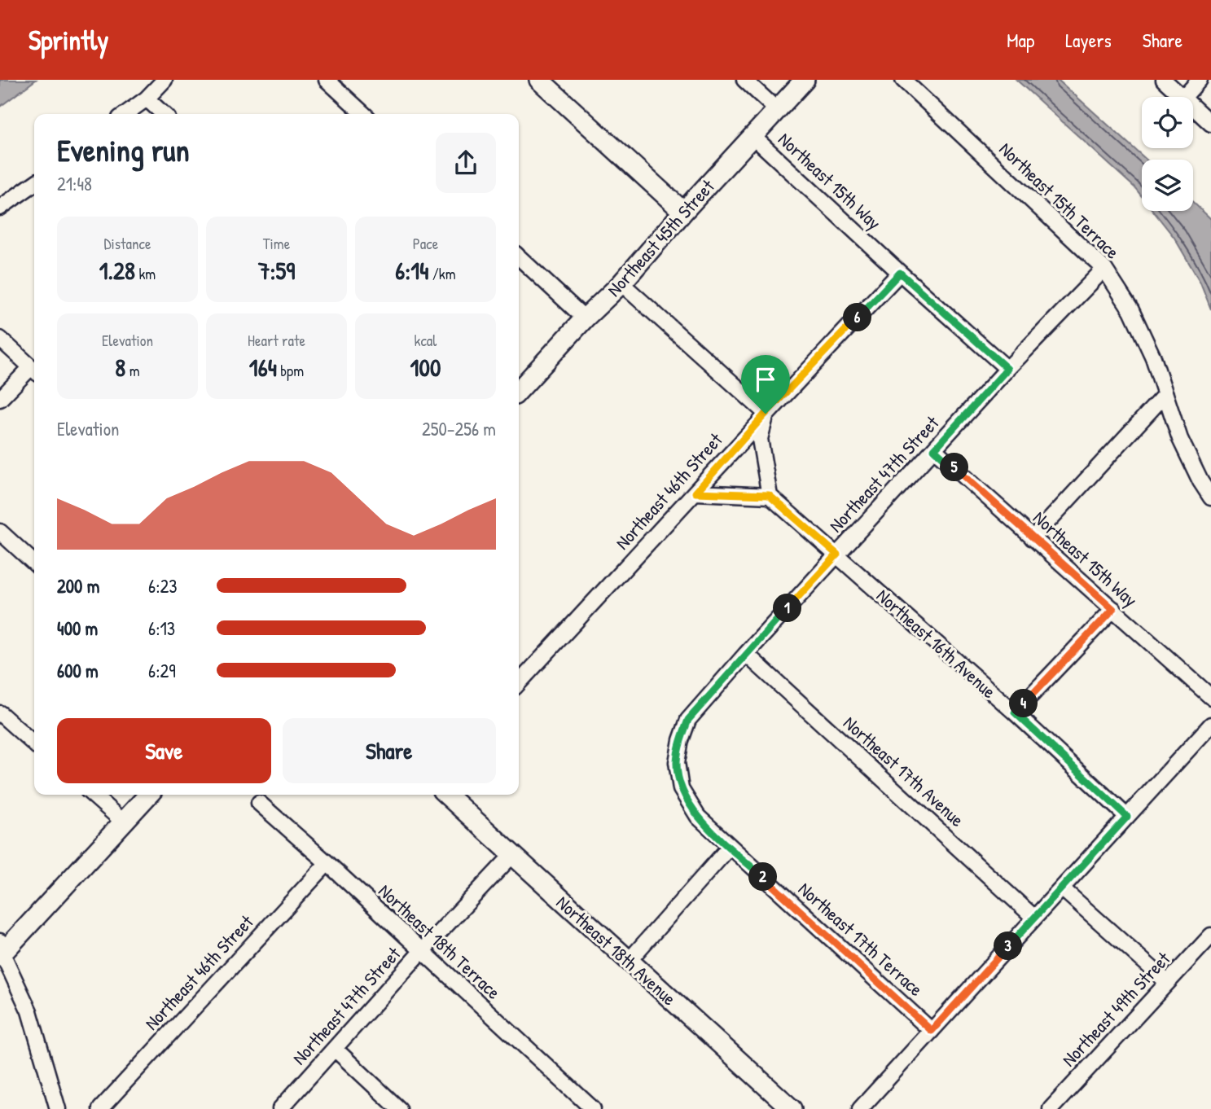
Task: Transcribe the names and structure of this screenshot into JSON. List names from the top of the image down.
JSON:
{
  "streets": {
    "street": [
      "Northeast 15th Way",
      "Northeast 15th Terrace",
      "Northeast 45th Street",
      "Northeast 47th Street",
      "Northeast 46th Street",
      "Northeast 16th Avenue",
      "Northeast 17th Avenue",
      "Northeast 17th Terrace",
      "Northeast 18th Terrace",
      "Northeast 18th Avenue",
      "Northeast 49th Street"
    ]
  },
  "crossings": [
    ["Northeast 15th Way", "Northeast 45th Street"],
    ["Northeast 15th Way", "Northeast 47th Street"],
    ["Northeast 15th Way", "Northeast 46th Street"],
    ["Northeast 15th Terrace", "Northeast 47th Street"],
    ["Northeast 47th Street", "Northeast 16th Avenue"],
    ["Northeast 47th Street", "Northeast 17th Avenue"],
    ["Northeast 47th Street", "Northeast 17th Terrace"],
    ["Northeast 47th Street", "Northeast 18th Terrace"],
    ["Northeast 47th Street", "Northeast 18th Avenue"],
    ["Northeast 46th Street", "Northeast 18th Terrace"]
  ],
  "page": {
    "header": "Sprintly",
    "nav": ["Map", "Layers", "Share"],
    "heading": ["Evening run", "21:48"],
    "stats": [
      ["Distance", "1.28 km"],
      ["Time", "7:59"],
      ["Pace", "6:14 /km"],
      ["Elevation", "8 m"],
      ["Heart rate", "164 bpm"],
      ["kcal", "100"]
    ],
    "pins": [
      "6",
      "5",
      "1",
      "4",
      "2",
      "3"
    ],
    "chart": ["Elevation", "250–256 m"],
    "list": [
      {
        "name": "200 m",
        "note": "6:23"
      },
      {
        "name": "400 m",
        "note": "6:13"
      },
      {
        "name": "600 m",
        "note": "6:29"
      }
    ],
    "buttons": ["Save", "Share"]
  }
}
